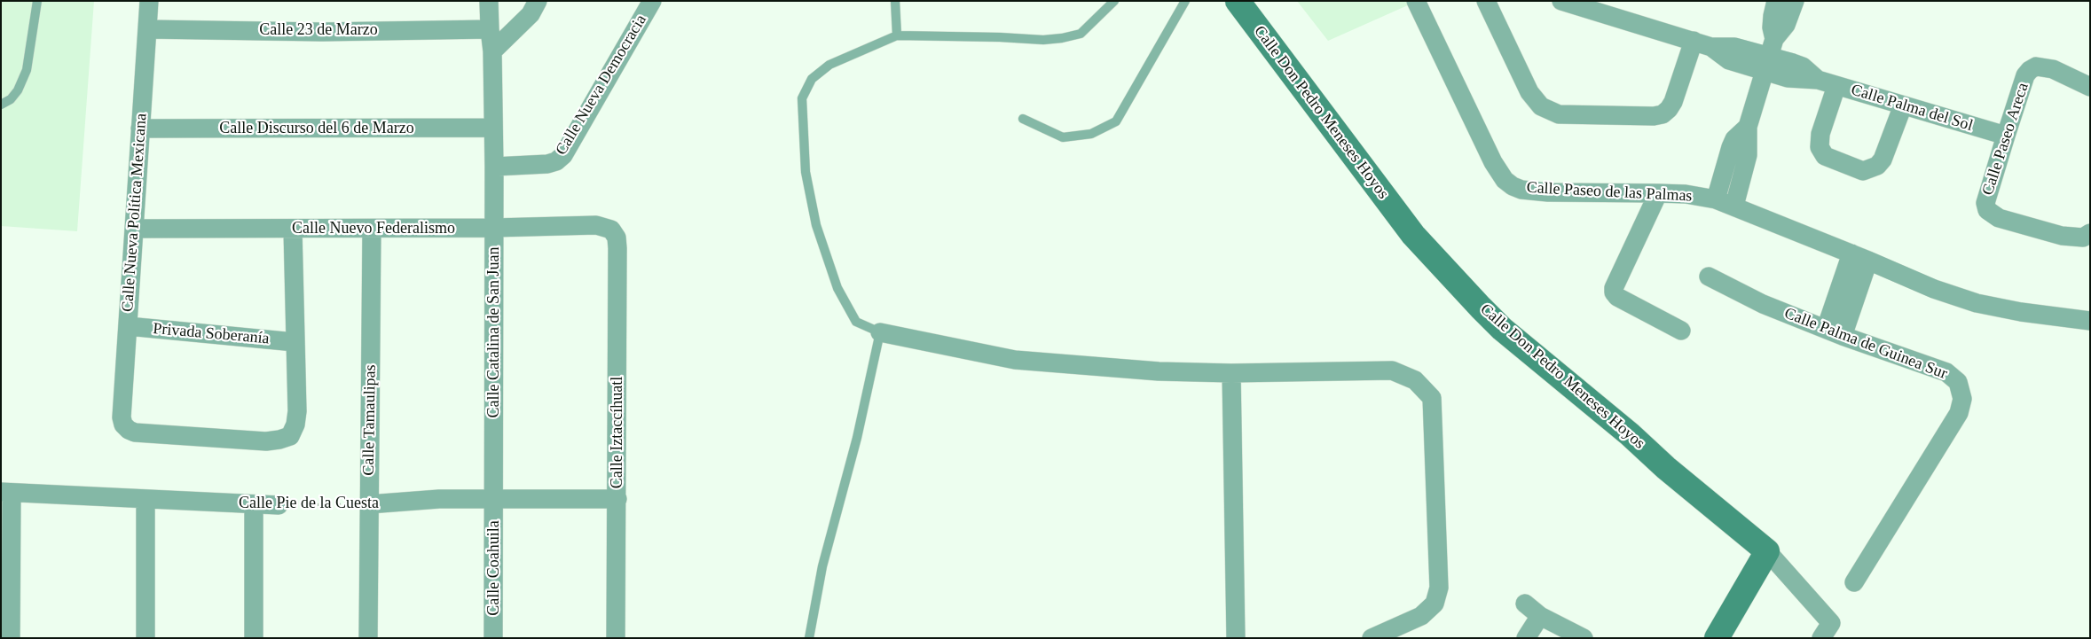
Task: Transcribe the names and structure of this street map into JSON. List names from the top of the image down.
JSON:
{
  "streets": {
    "street": [
      "Calle 23 de Marzo",
      "Calle Nueva Democracia",
      "Calle Palma del Sol",
      "Calle Don Pedro Meneses Hoyos",
      "Calle Discurso del 6 de Marzo",
      "Calle Paseo Areca",
      "Calle Paseo de las Palmas",
      "Calle Nueva Política Mexicana",
      "Calle Nuevo Federalismo",
      "Calle Catalina de San Juan",
      "Privada Soberanía",
      "Calle Palma de Guinea Sur",
      "Calle Tamaulipas",
      "Calle Iztaccíhuatl",
      "Calle Pie de la Cuesta",
      "Calle Coahuila"
    ]
  },
  "crossings": [
    ["Calle 23 de Marzo", "Calle Nueva Política Mexicana"],
    ["Calle 23 de Marzo", "Calle Catalina de San Juan"],
    ["Calle Nueva Democracia", "Calle Catalina de San Juan"],
    ["Calle Palma del Sol", "Calle Paseo Areca"],
    ["Calle Discurso del 6 de Marzo", "Calle Nueva Política Mexicana"],
    ["Calle Discurso del 6 de Marzo", "Calle Catalina de San Juan"],
    ["Calle Nueva Política Mexicana", "Calle Nuevo Federalismo"],
    ["Calle Nueva Política Mexicana", "Privada Soberanía"],
    ["Calle Nuevo Federalismo", "Calle Catalina de San Juan"],
    ["Calle Nuevo Federalismo", "Calle Tamaulipas"],
    ["Calle Nuevo Federalismo", "Calle Iztaccíhuatl"],
    ["Calle Catalina de San Juan", "Calle Pie de la Cuesta"],
    ["Calle Catalina de San Juan", "Calle Coahuila"],
    ["Calle Tamaulipas", "Calle Pie de la Cuesta"],
    ["Calle Iztaccíhuatl", "Calle Pie de la Cuesta"],
    ["Calle Pie de la Cuesta", "Calle Coahuila"]
  ]
}
